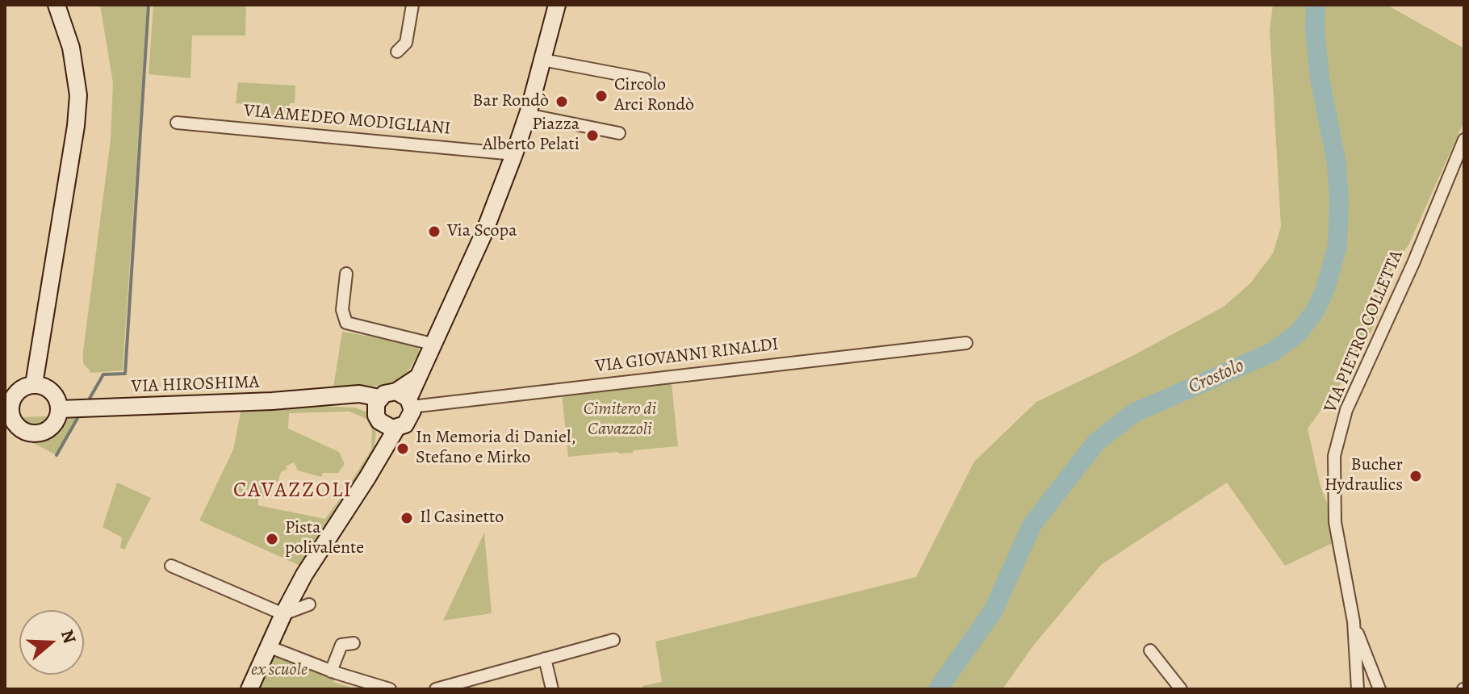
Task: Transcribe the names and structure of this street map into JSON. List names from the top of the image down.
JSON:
{
  "streets": {
    "street": [
      "VIA AMEDEO MODIGLIANI",
      "VIA PIETRO COLLETTA",
      "VIA GIOVANNI RINALDI",
      "VIA HIROSHIMA"
    ]
  },
  "crossings": [
    ["VIA AMEDEO MODIGLIANI", "VIA GIOVANNI RINALDI"],
    ["VIA GIOVANNI RINALDI", "VIA HIROSHIMA"]
  ],
  "districts": ["CAVAZZOLI"],
  "water": ["Crostolo"],
  "parks": ["Cimitero di Cavazzoli", "ex scuole"],
  "places": [
    "Circolo Arci Rondò",
    "Bar Rondò",
    "Piazza Alberto Pelati",
    "Via Scopa",
    "In Memoria di Daniel, Stefano e Mirko",
    "Bucher Hydraulics",
    "Il Casinetto",
    "Pista polivalente"
  ],
  "north": "right"
}
